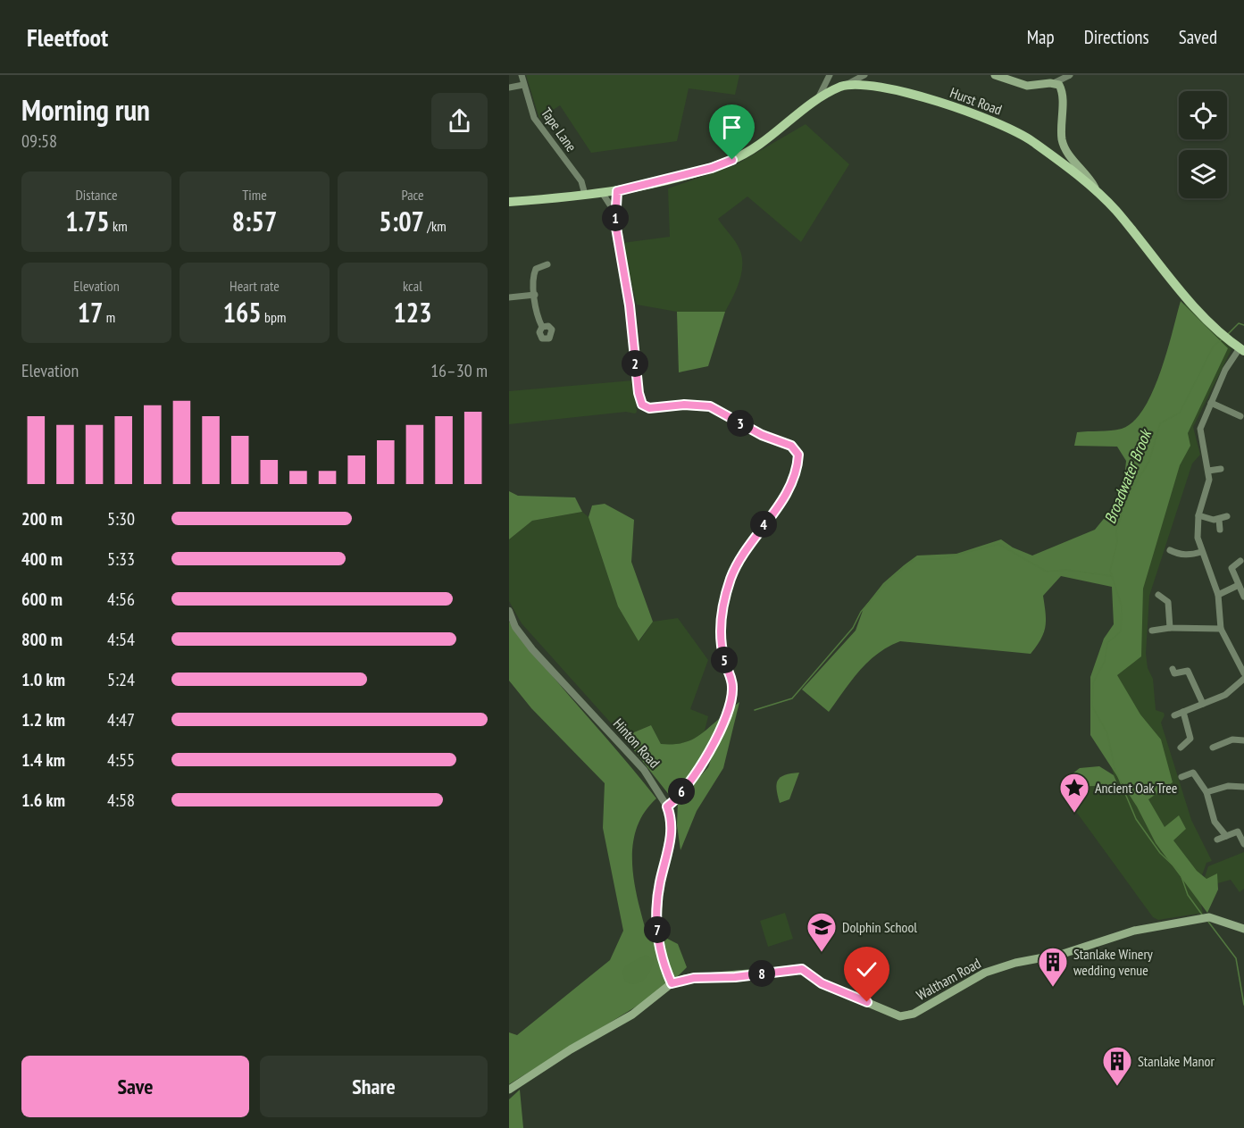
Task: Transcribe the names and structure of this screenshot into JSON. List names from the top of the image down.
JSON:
{
  "streets": {
    "main road": ["Hurst Road", "Waltham Road"],
    "street": ["Tape Lane", "Hinton Road"]
  },
  "crossings": [
    ["Hurst Road", "Tape Lane"],
    ["Hinton Road", "Waltham Road"]
  ],
  "water": ["Broadwater Brook"],
  "places": {
    "place": ["Ancient Oak Tree"],
    "school or university": ["Dolphin School"],
    "building": ["Stanlake Winery wedding venue", "Stanlake Manor"]
  },
  "page": {
    "header": "Fleetfoot",
    "nav": ["Map", "Directions", "Saved"],
    "heading": ["Morning run", "09:58"],
    "stats": [
      ["Distance", "1.75 km"],
      ["Time", "8:57"],
      ["Pace", "5:07 /km"],
      ["Elevation", "17 m"],
      ["Heart rate", "165 bpm"],
      ["kcal", "123"]
    ],
    "pins": [
      "1",
      "2",
      "3",
      "4",
      "5",
      "6",
      "7",
      "8"
    ],
    "chart": ["Elevation", "16–30 m"],
    "list": [
      {
        "name": "200 m",
        "note": "5:30"
      },
      {
        "name": "400 m",
        "note": "5:33"
      },
      {
        "name": "600 m",
        "note": "4:56"
      },
      {
        "name": "800 m",
        "note": "4:54"
      },
      {
        "name": "1.0 km",
        "note": "5:24"
      },
      {
        "name": "1.2 km",
        "note": "4:47"
      },
      {
        "name": "1.4 km",
        "note": "4:55"
      },
      {
        "name": "1.6 km",
        "note": "4:58"
      }
    ],
    "buttons": ["Save", "Share"]
  }
}
